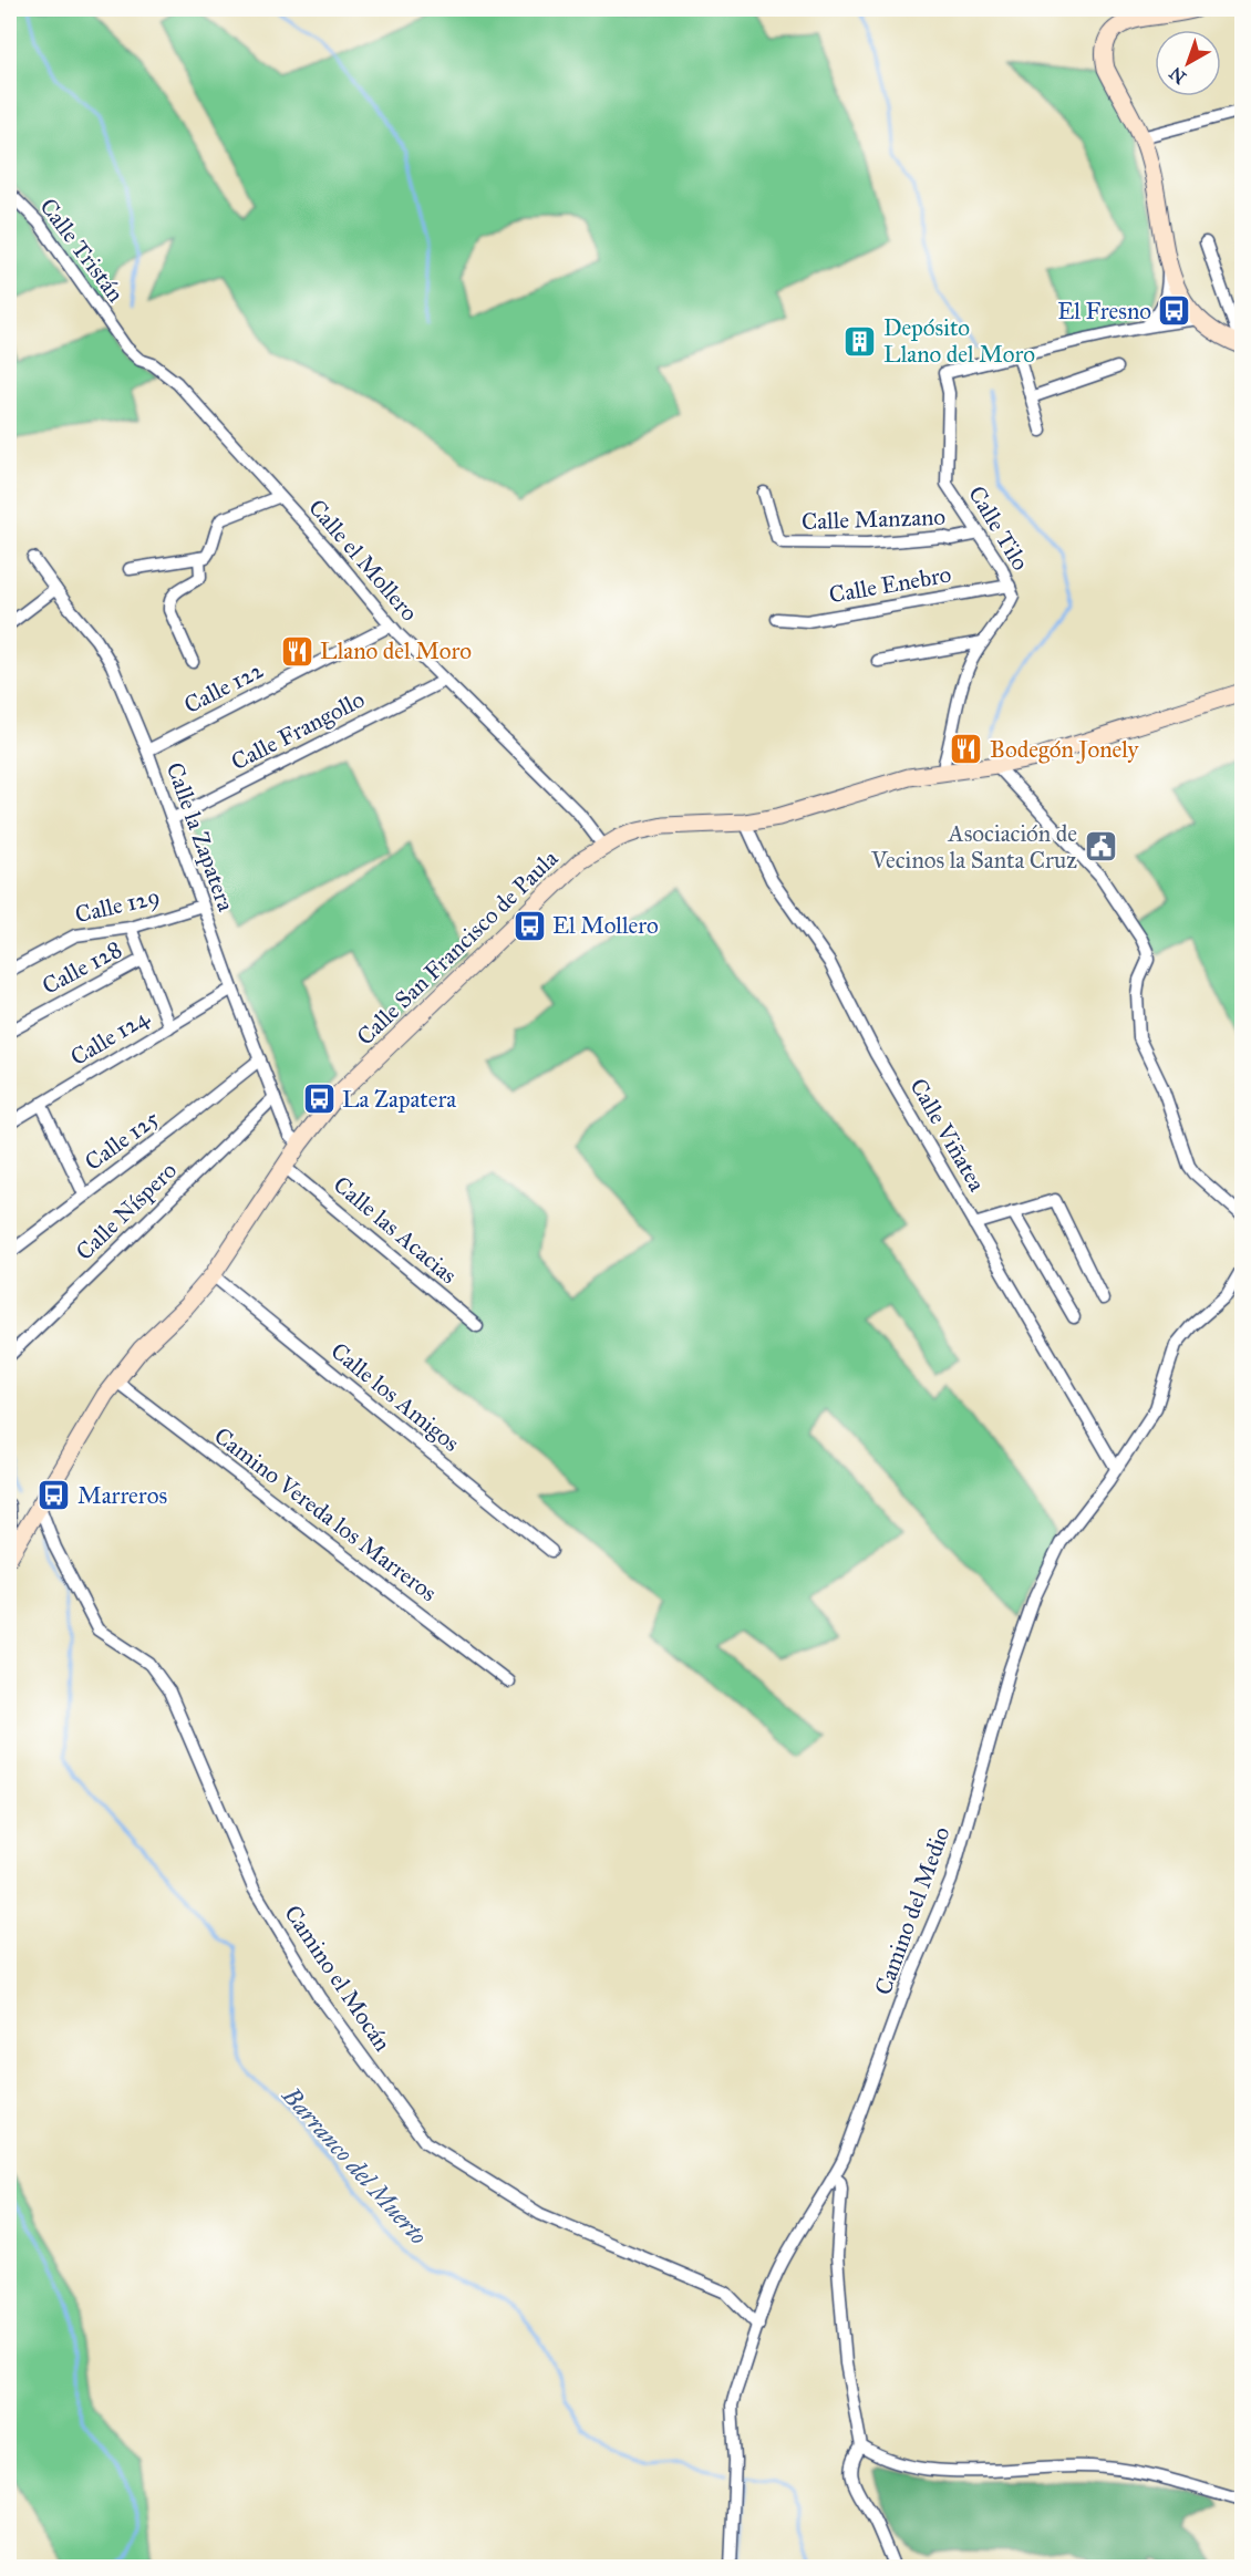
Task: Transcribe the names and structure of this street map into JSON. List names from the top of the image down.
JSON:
{
  "streets": {
    "main road": ["Calle San Francisco de Paula"],
    "street": [
      "Calle Tristán",
      "Calle Manzano",
      "Calle Tilo",
      "Calle el Mollero",
      "Calle Enebro",
      "Calle 122",
      "Calle Frangollo",
      "Calle la Zapatera",
      "Calle 129",
      "Calle 128",
      "Calle 124",
      "Calle Viñatea",
      "Calle 125",
      "Calle Níspero",
      "Calle las Acacias",
      "Calle los Amigos",
      "Camino Vereda los Marreros",
      "Camino del Medio",
      "Camino el Mocán"
    ]
  },
  "crossings": [
    ["Calle Tristán", "Calle el Mollero"],
    ["Calle Manzano", "Calle Tilo"],
    ["Calle Tilo", "Calle Enebro"],
    ["Calle Tilo", "Calle San Francisco de Paula"],
    ["Calle el Mollero", "Calle 122"],
    ["Calle el Mollero", "Calle Frangollo"],
    ["Calle el Mollero", "Calle San Francisco de Paula"],
    ["Calle 122", "Calle la Zapatera"],
    ["Calle Frangollo", "Calle la Zapatera"],
    ["Calle la Zapatera", "Calle 129"],
    ["Calle la Zapatera", "Calle San Francisco de Paula"],
    ["Calle la Zapatera", "Calle 124"],
    ["Calle la Zapatera", "Calle 125"],
    ["Calle la Zapatera", "Calle Níspero"],
    ["Calle San Francisco de Paula", "Calle Viñatea"],
    ["Calle San Francisco de Paula", "Calle las Acacias"],
    ["Calle San Francisco de Paula", "Calle los Amigos"],
    ["Calle San Francisco de Paula", "Camino Vereda los Marreros"],
    ["Calle San Francisco de Paula", "Camino el Mocán"],
    ["Calle Viñatea", "Camino del Medio"],
    ["Camino del Medio", "Camino el Mocán"]
  ],
  "water": ["Barranco del Muerto"],
  "places": {
    "bus stop": [
      "El Fresno",
      "El Mollero",
      "La Zapatera",
      "Marreros"
    ],
    "building": ["Depósito Llano del Moro"],
    "restaurant": ["Llano del Moro", "Bodegón Jonely"],
    "public building": ["Asociación de Vecinos la Santa Cruz"]
  },
  "north": "bottom left"
}
